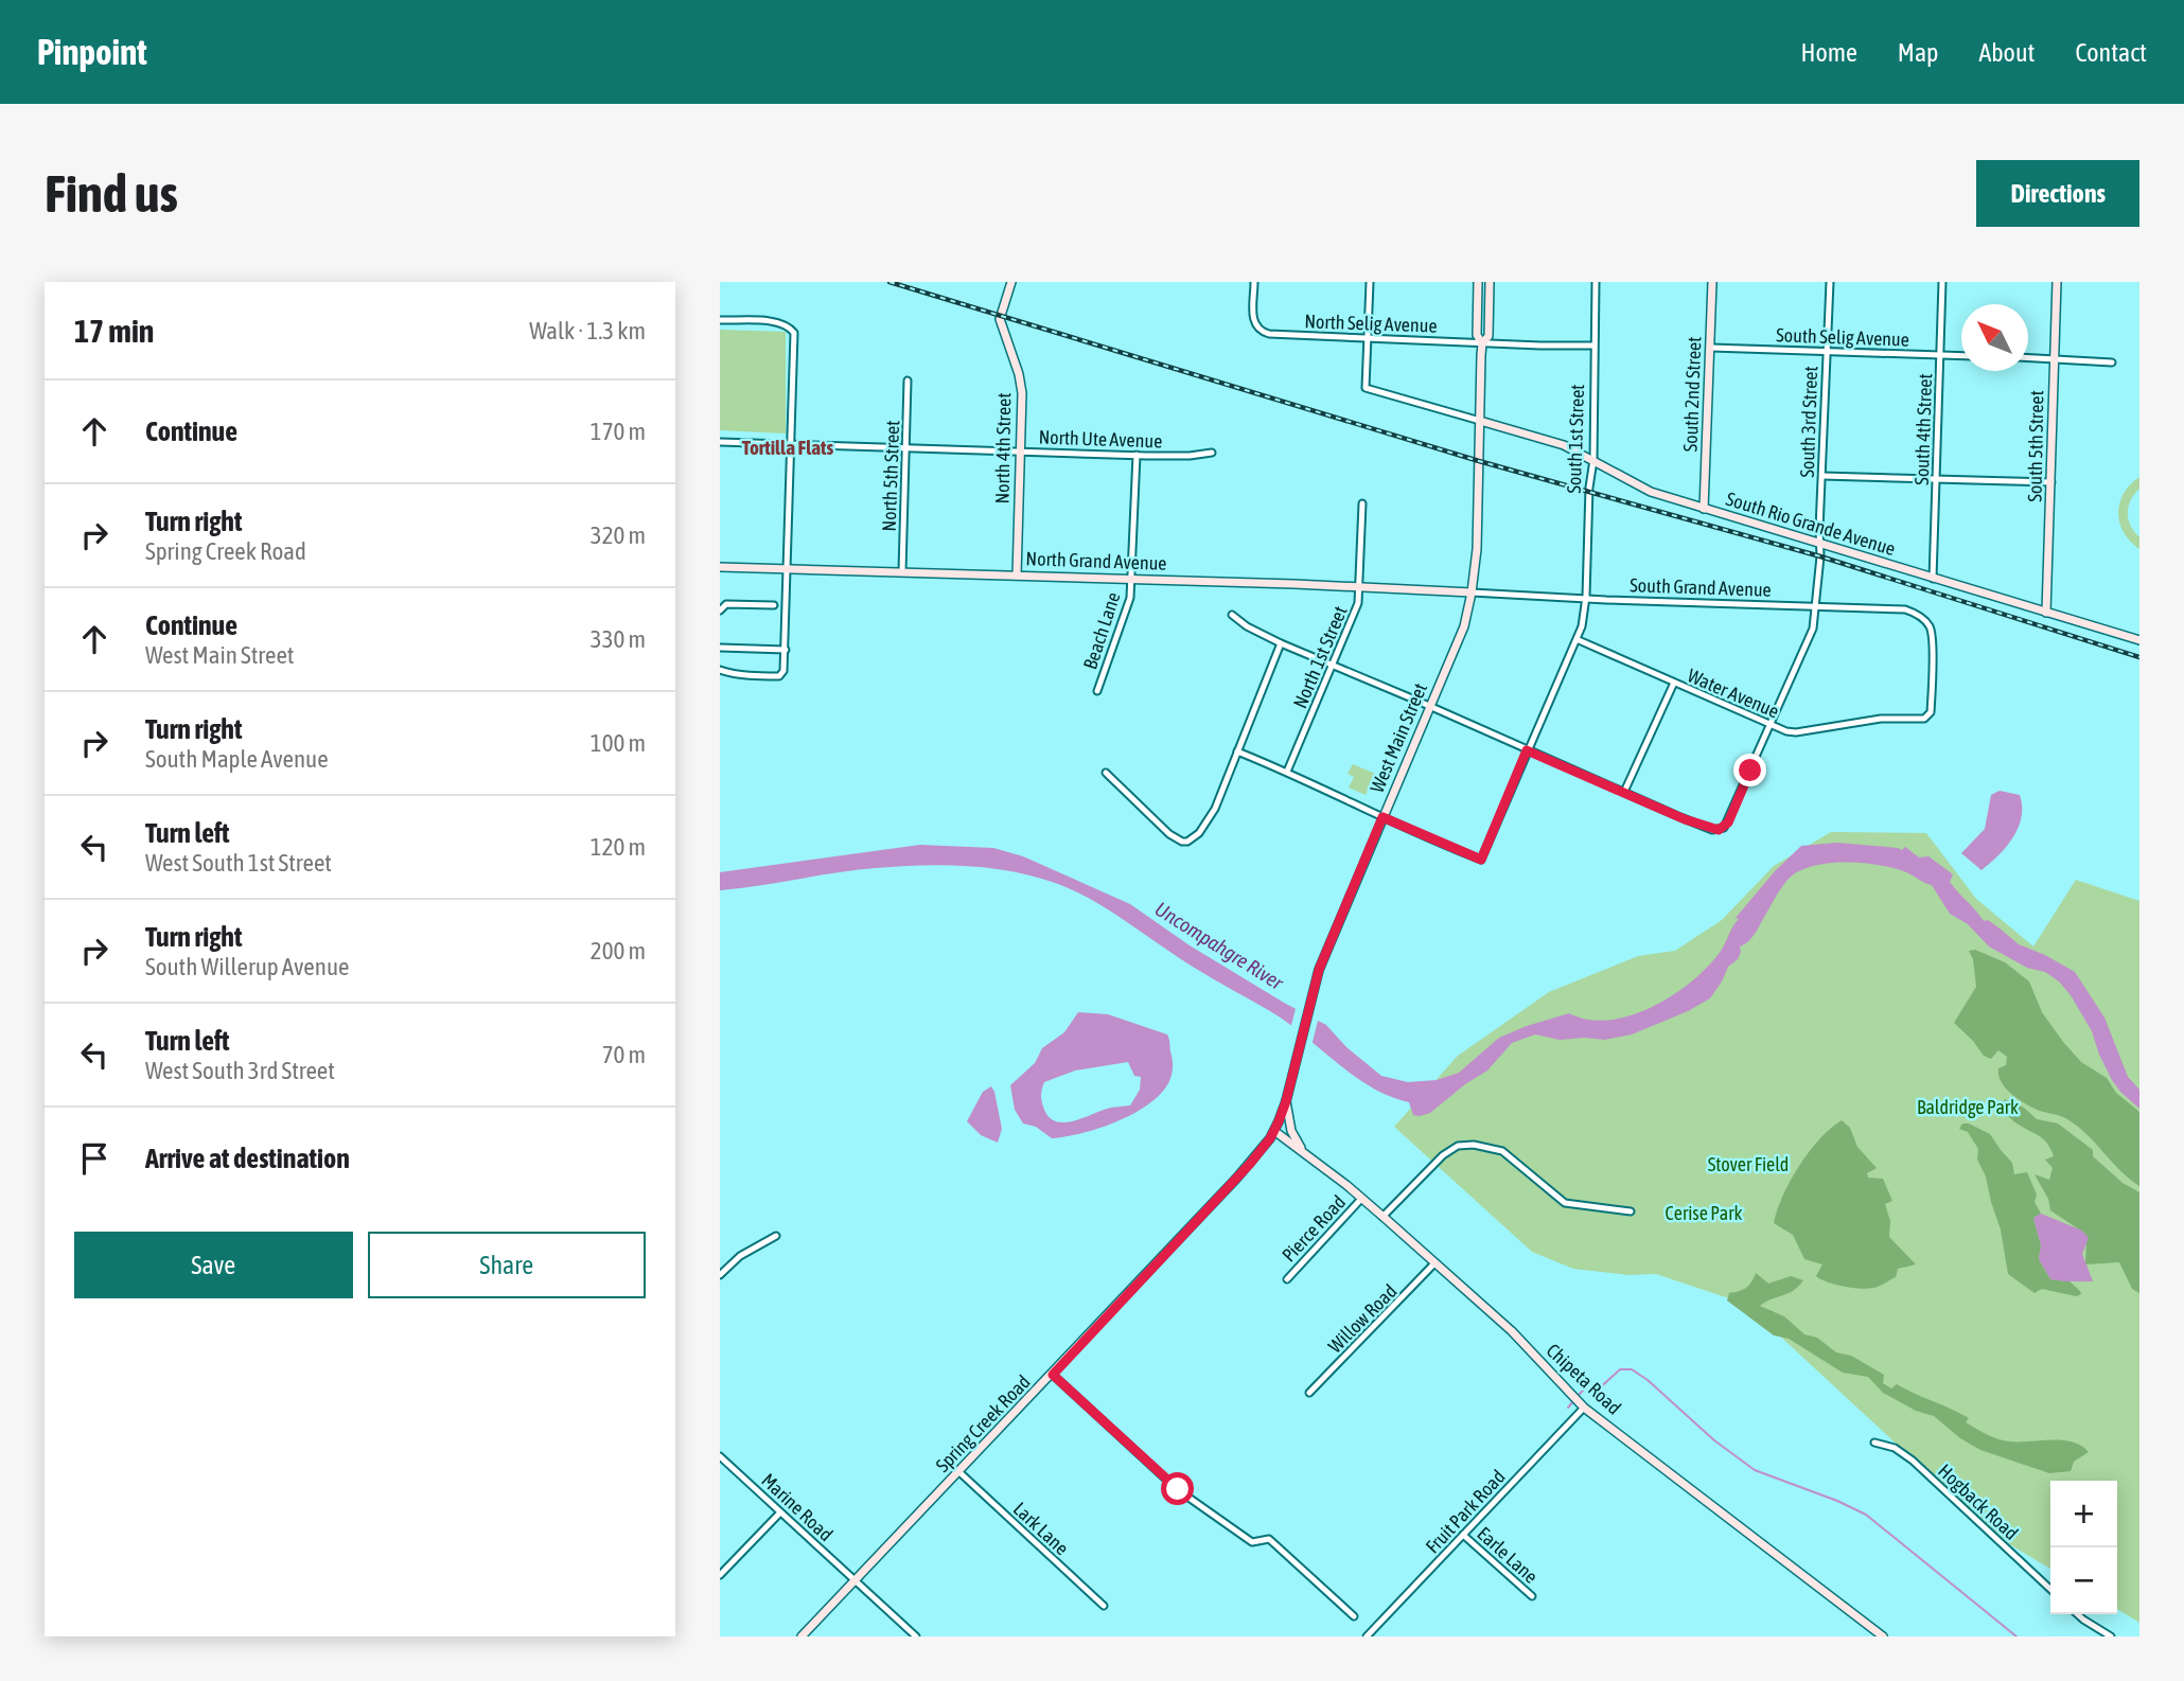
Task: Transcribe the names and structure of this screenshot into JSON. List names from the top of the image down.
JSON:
{
  "streets": {
    "street": [
      "North Selig Avenue",
      "South Selig Avenue",
      "South 2nd Street",
      "South 3rd Street",
      "South 4th Street",
      "North Ute Avenue",
      "South 1st Street",
      "South 5th Street",
      "North 4th Street",
      "North 5th Street",
      "South Rio Grande Avenue",
      "North Grand Avenue",
      "South Grand Avenue",
      "Beach Lane",
      "North 1st Street",
      "Water Avenue",
      "West Main Street",
      "Pierce Road",
      "Willow Road",
      "Chipeta Road",
      "Spring Creek Road",
      "Hogback Road",
      "Marine Road",
      "Fruit Park Road",
      "Lark Lane",
      "Earle Lane"
    ]
  },
  "crossings": [
    ["North Selig Avenue", "West Main Street"],
    ["South Selig Avenue", "South 2nd Street"],
    ["South Selig Avenue", "South 3rd Street"],
    ["South Selig Avenue", "South 4th Street"],
    ["South 2nd Street", "South Rio Grande Avenue"],
    ["South 3rd Street", "South Rio Grande Avenue"],
    ["South 3rd Street", "South Grand Avenue"],
    ["South 3rd Street", "Water Avenue"],
    ["South 4th Street", "South Rio Grande Avenue"],
    ["North Ute Avenue", "North 4th Street"],
    ["North Ute Avenue", "North 5th Street"],
    ["North Ute Avenue", "Beach Lane"],
    ["South 1st Street", "South Rio Grande Avenue"],
    ["South 1st Street", "South Grand Avenue"],
    ["South 1st Street", "Water Avenue"],
    ["South 1st Street", "West Main Street"],
    ["South 5th Street", "South Rio Grande Avenue"],
    ["North 4th Street", "North Grand Avenue"],
    ["North 5th Street", "North Grand Avenue"],
    ["South Rio Grande Avenue", "West Main Street"],
    ["North Grand Avenue", "South Grand Avenue"],
    ["North Grand Avenue", "Beach Lane"],
    ["North Grand Avenue", "North 1st Street"],
    ["North Grand Avenue", "West Main Street"],
    ["South Grand Avenue", "Water Avenue"],
    ["South Grand Avenue", "West Main Street"],
    ["West Main Street", "Chipeta Road"],
    ["West Main Street", "Spring Creek Road"],
    ["Pierce Road", "Chipeta Road"],
    ["Willow Road", "Chipeta Road"],
    ["Chipeta Road", "Spring Creek Road"],
    ["Chipeta Road", "Fruit Park Road"],
    ["Spring Creek Road", "Marine Road"],
    ["Spring Creek Road", "Lark Lane"],
    ["Fruit Park Road", "Earle Lane"]
  ],
  "districts": ["Tortilla Flats"],
  "water": ["Uncompahgre River"],
  "parks": ["Baldridge Park", "Stover Field", "Cerise Park"],
  "north": "top left",
  "page": {
    "header": "Pinpoint",
    "nav": [
      "Home",
      "Map",
      "About",
      "Contact"
    ],
    "buttons": [
      "Directions",
      ["Save", "Share"]
    ],
    "title": "Find us",
    "heading": ["17 min", "Walk · 1.3 km"],
    "list": [
      ["Continue", "170 m"],
      ["Turn right", "Spring Creek Road", "320 m"],
      ["Continue", "West Main Street", "330 m"],
      ["Turn right", "South Maple Avenue", "100 m"],
      ["Turn left", "West South 1st Street", "120 m"],
      ["Turn right", "South Willerup Avenue", "200 m"],
      ["Turn left", "West South 3rd Street", "70 m"],
      "Arrive at destination"
    ],
    "map_buttons": ["+", "−"]
  }
}
